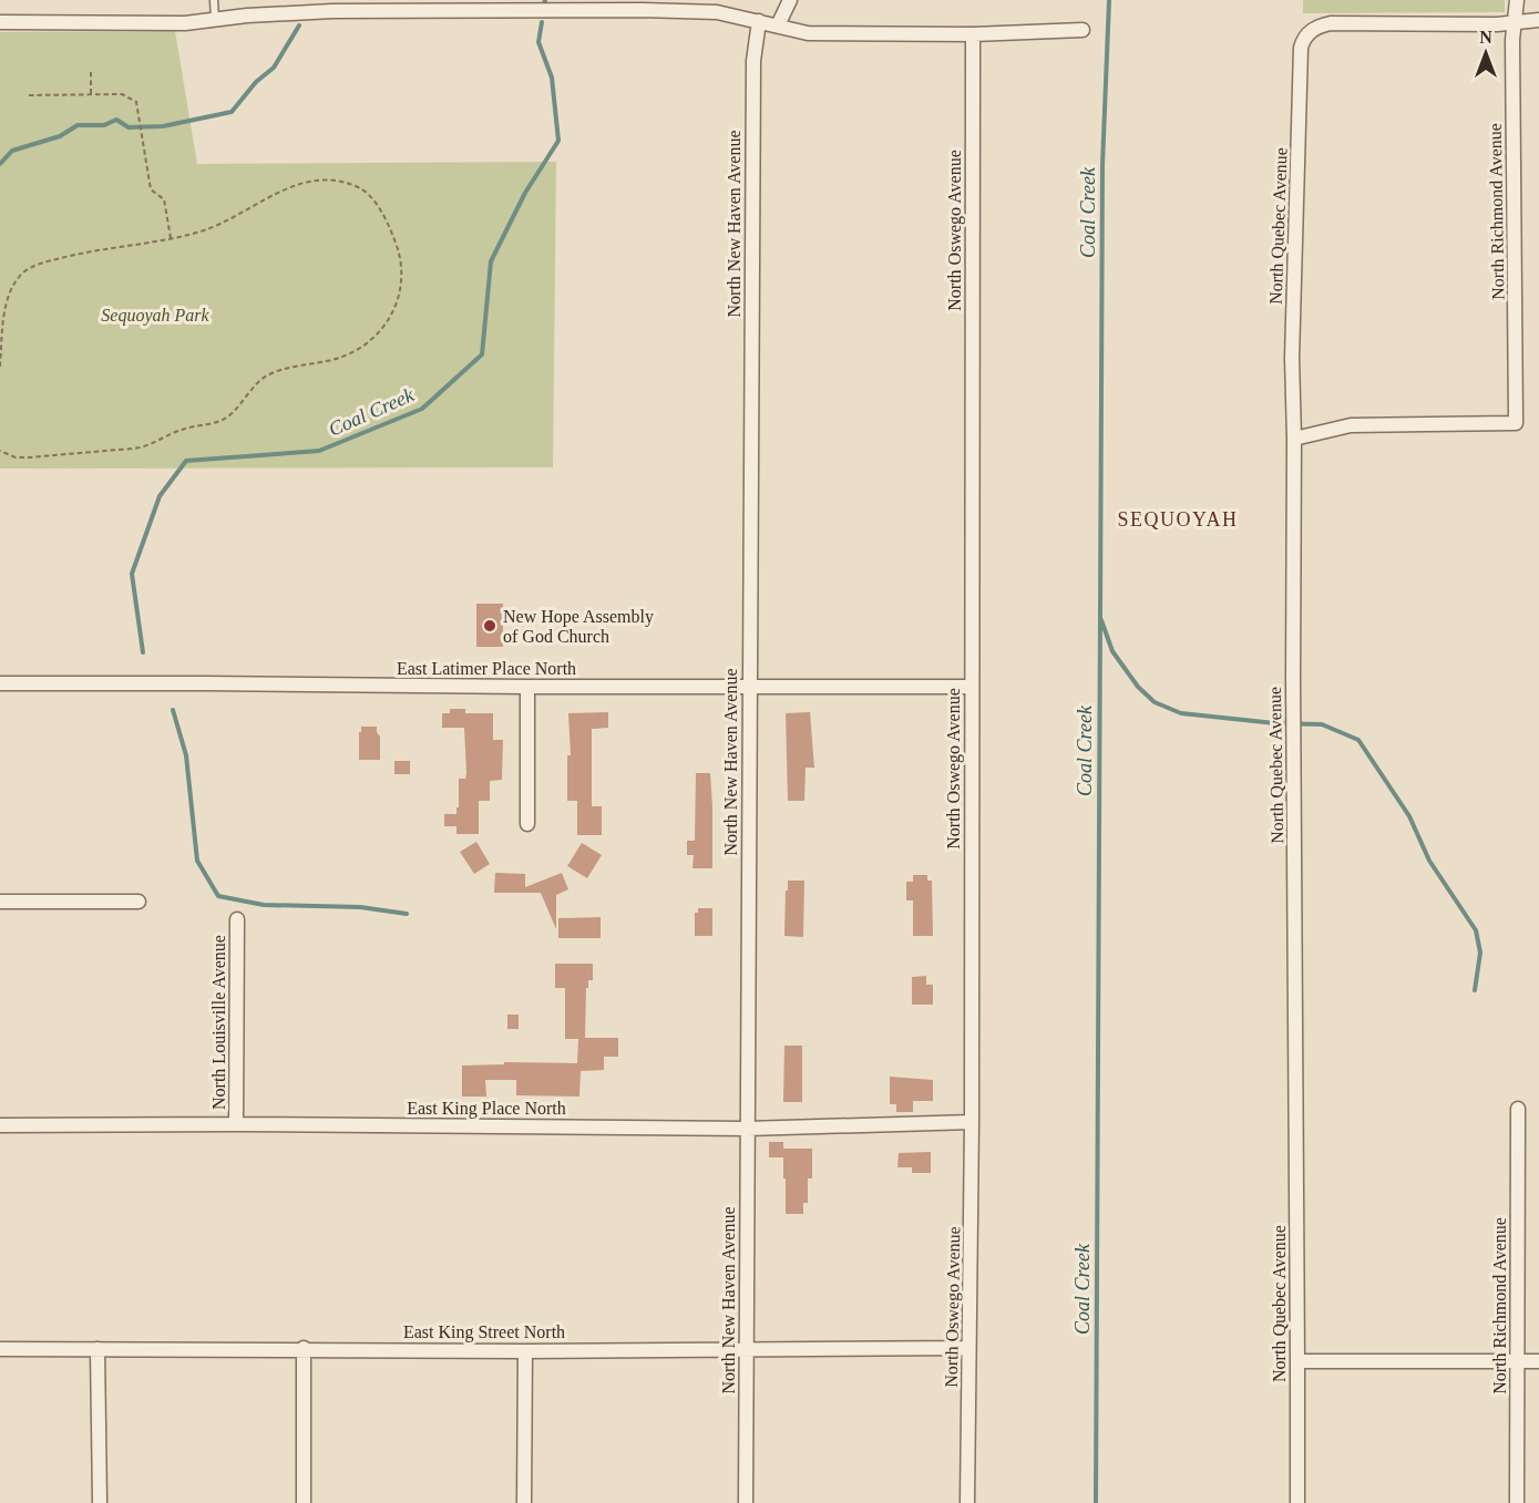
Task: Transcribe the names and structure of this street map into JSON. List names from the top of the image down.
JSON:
{
  "streets": {
    "street": [
      "North Richmond Avenue",
      "North New Haven Avenue",
      "North Quebec Avenue",
      "North Oswego Avenue",
      "East Latimer Place North",
      "North Louisville Avenue",
      "East King Place North",
      "East King Street North"
    ]
  },
  "crossings": [
    ["North Richmond Avenue", "North Quebec Avenue"],
    ["North New Haven Avenue", "East Latimer Place North"],
    ["North New Haven Avenue", "East King Place North"],
    ["North New Haven Avenue", "East King Street North"],
    ["North Oswego Avenue", "East Latimer Place North"],
    ["North Oswego Avenue", "East King Place North"],
    ["North Oswego Avenue", "East King Street North"],
    ["North Louisville Avenue", "East King Place North"]
  ],
  "districts": ["SEQUOYAH"],
  "water": ["Coal Creek"],
  "parks": ["Sequoyah Park"],
  "places": ["New Hope Assembly of God Church"],
  "north": "top"
}
